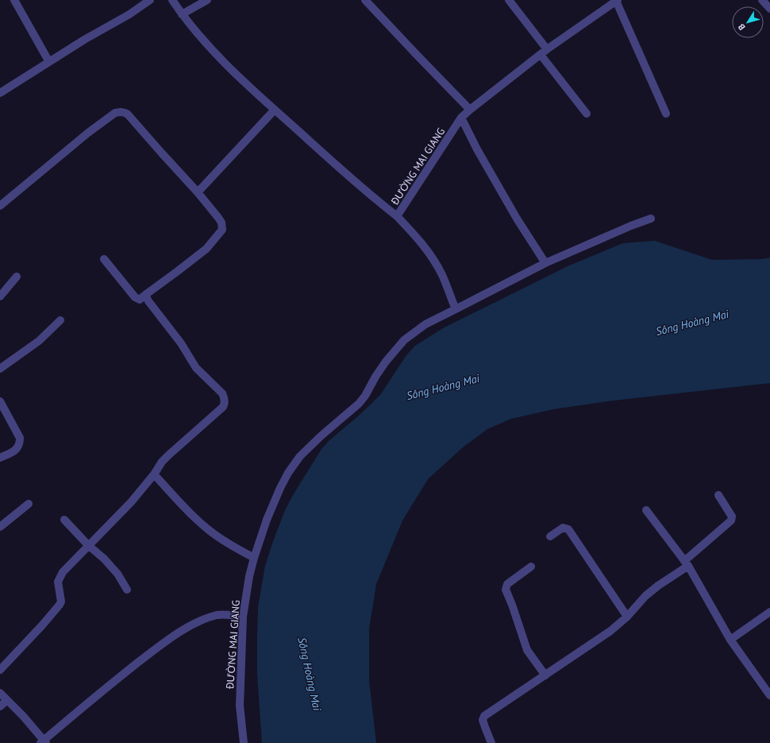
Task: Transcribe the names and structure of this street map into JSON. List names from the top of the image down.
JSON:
{
  "streets": {
    "street": ["ĐƯỜNG MAI GIANG"]
  },
  "water": ["Sông Hoàng Mai"],
  "north": "bottom left"
}
